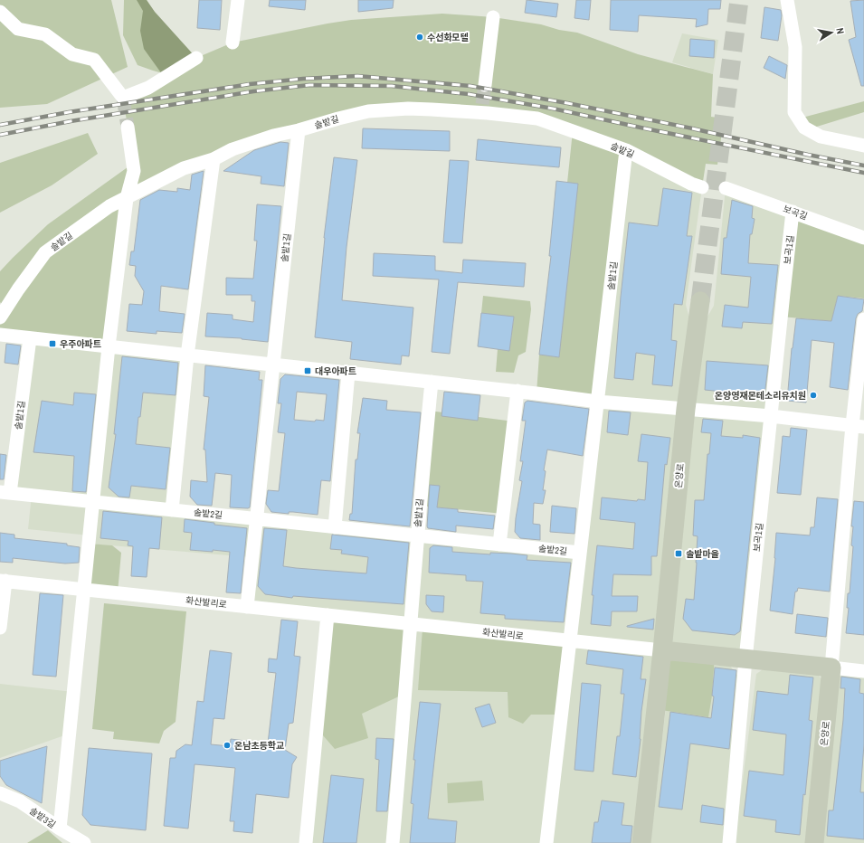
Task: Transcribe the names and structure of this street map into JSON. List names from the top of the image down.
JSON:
{
  "streets": {
    "main road": ["온양로"],
    "street": [
      "솔밭길",
      "보곡길",
      "솔밭1길",
      "보곡1길",
      "솔밭2길",
      "화산발리로",
      "솔밭3길"
    ]
  },
  "crossings": [
    ["솔밭길", "솔밭1길"],
    ["보곡길", "보곡1길"],
    ["솔밭1길", "솔밭2길"],
    ["솔밭1길", "화산발리로"],
    ["온양로", "화산발리로"]
  ],
  "places": {
    "other": ["수선화모텔", "온양영재몬테소리유치원", "온남초등학교"],
    "transit": ["우주아파트", "대우아파트", "솔밭마을"]
  },
  "north": "right"
}
